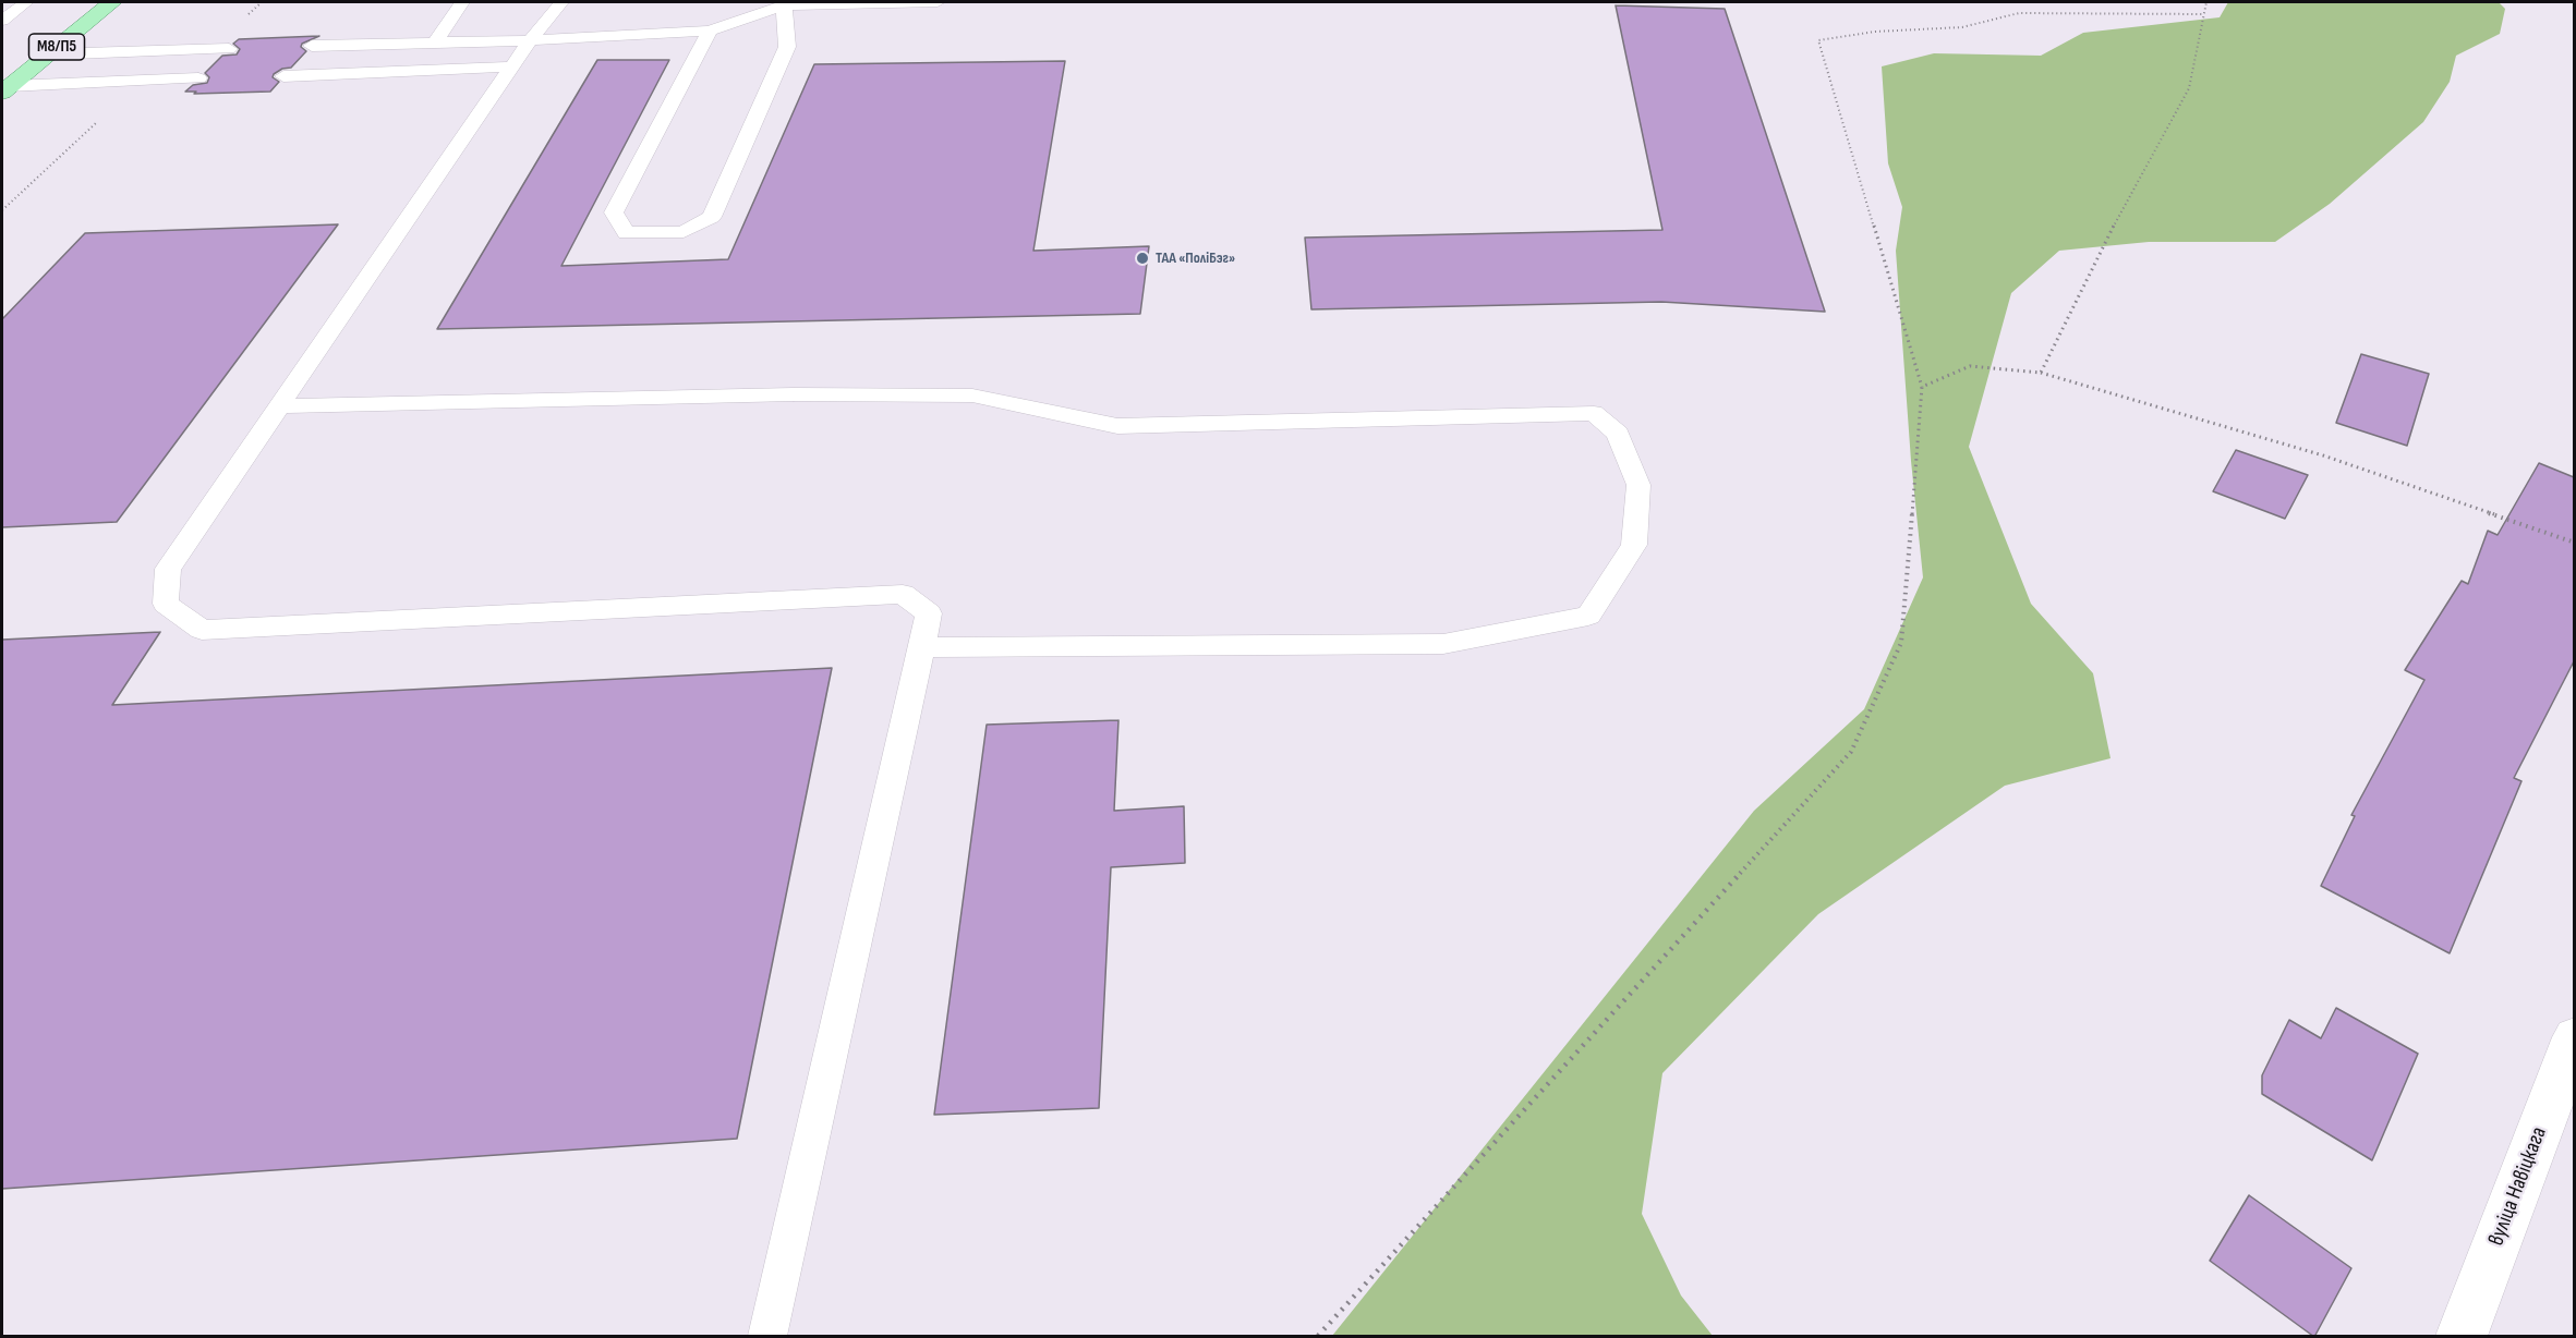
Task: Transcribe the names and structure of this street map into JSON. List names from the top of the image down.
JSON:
{
  "streets": {
    "main road": ["М8/П5"],
    "street": ["вуліца Навіцкага"]
  },
  "places": ["ТАА «ПоліБэг»"]
}
